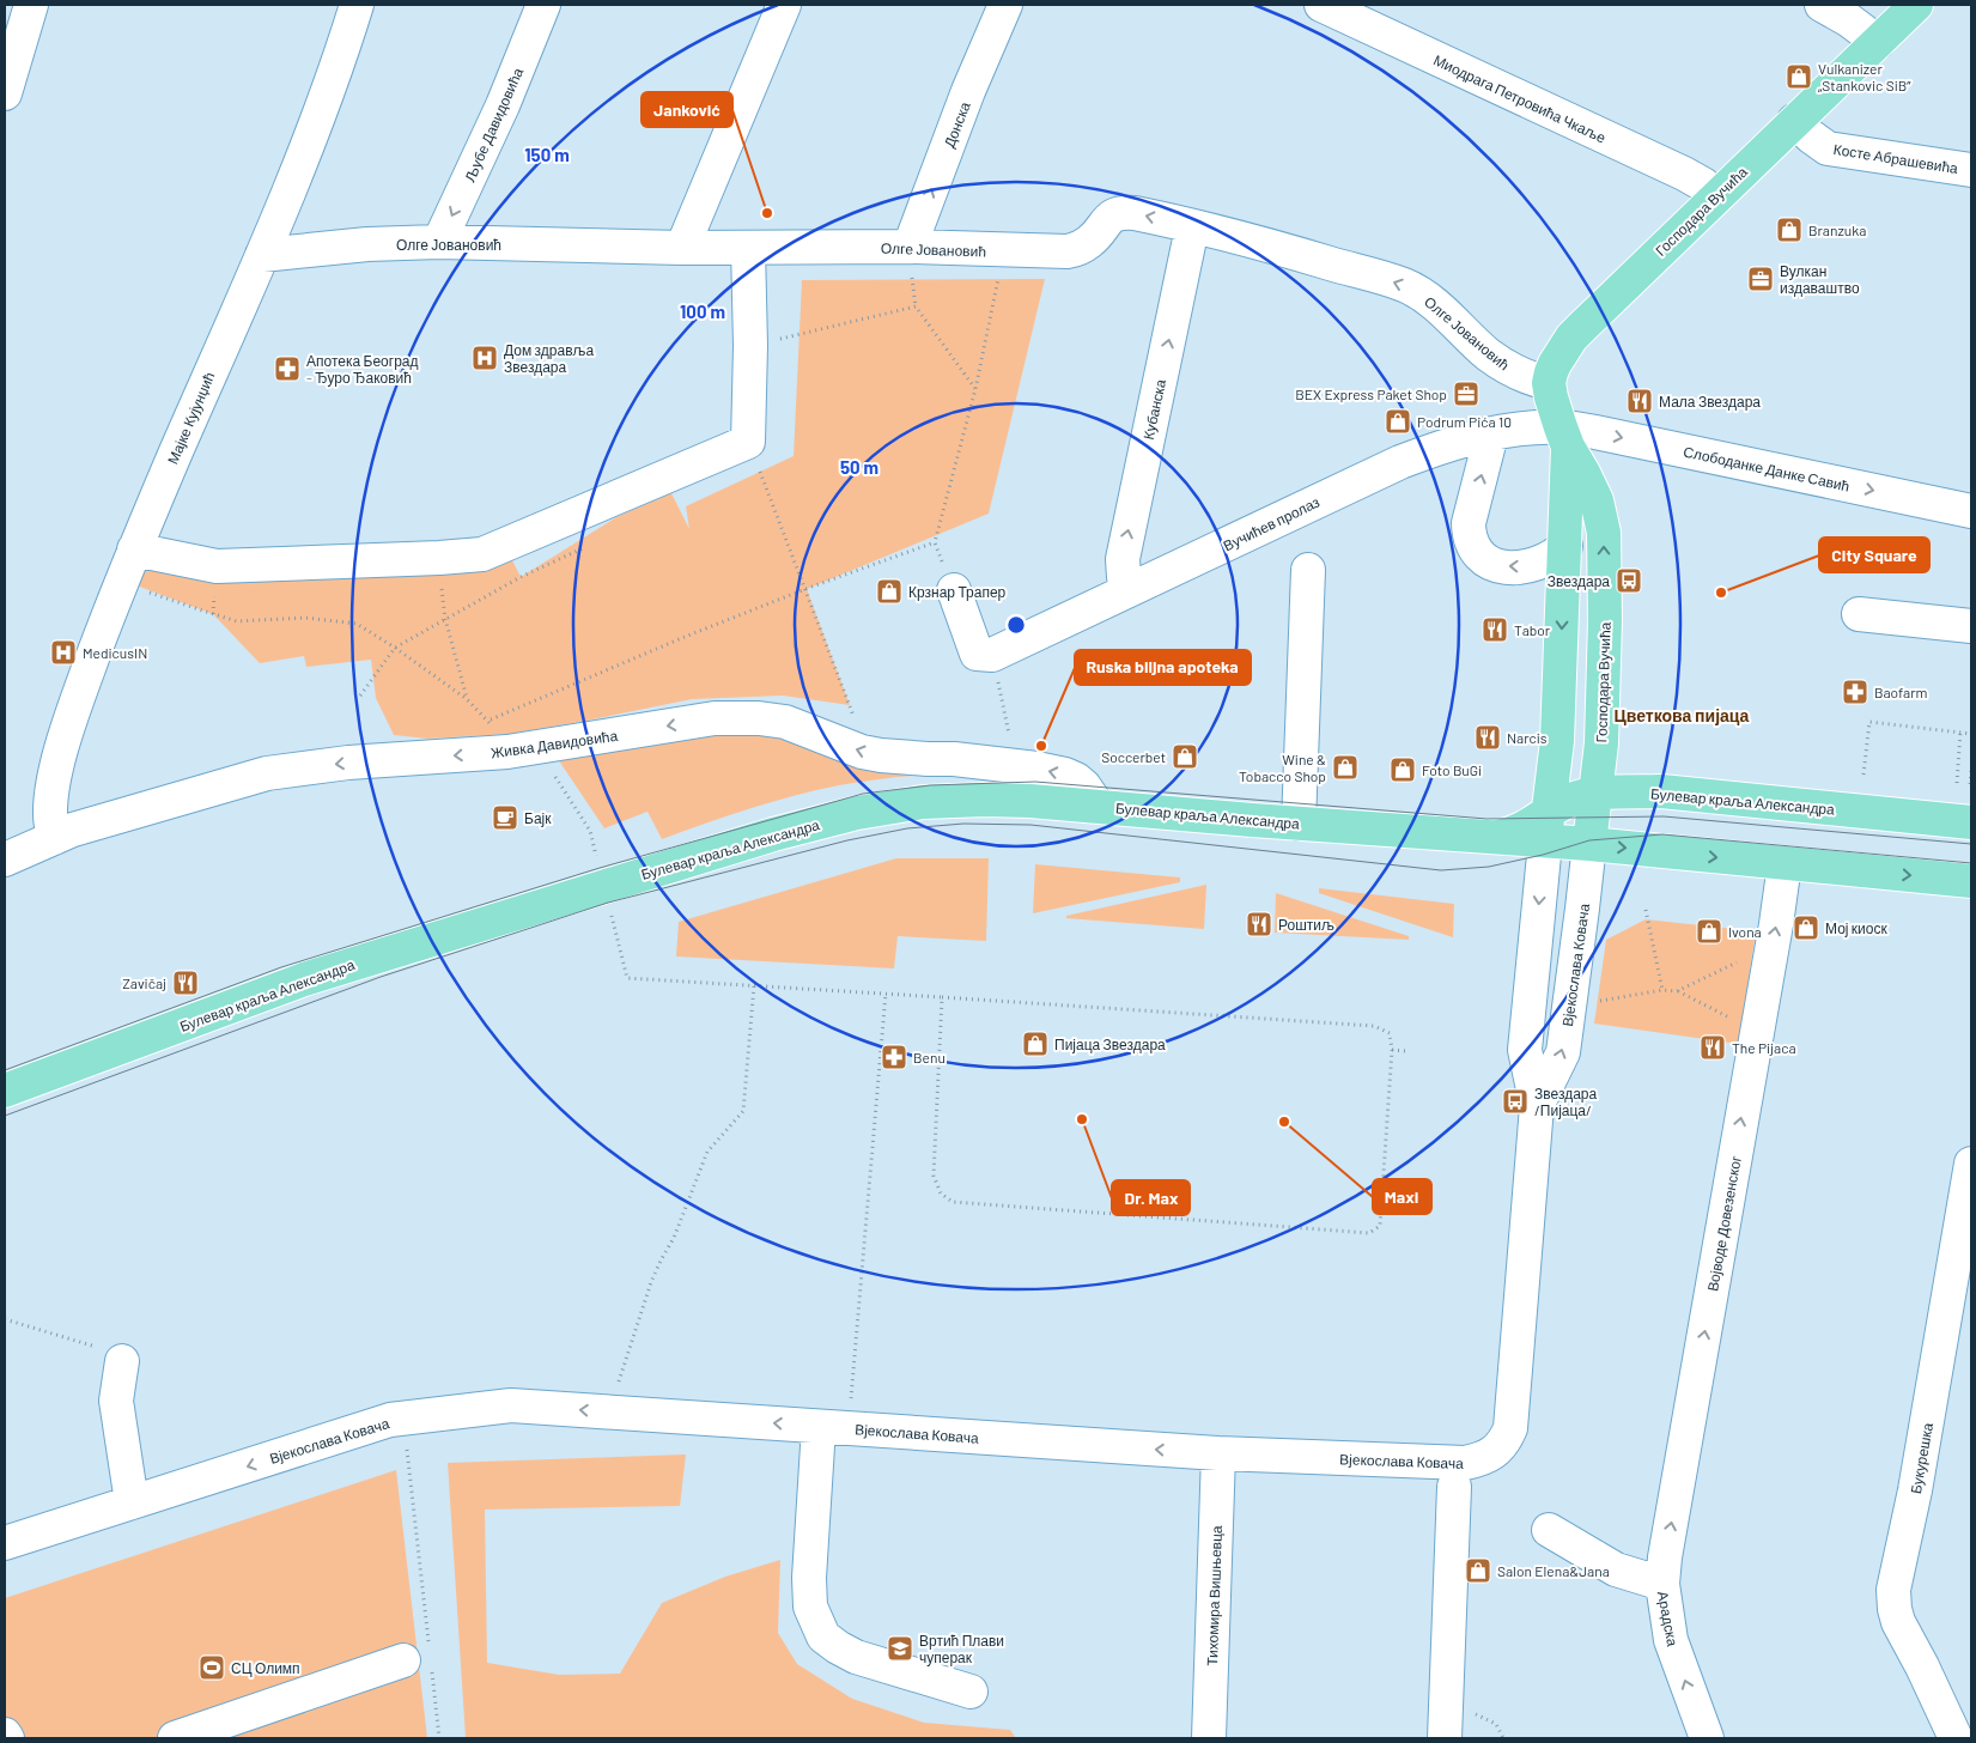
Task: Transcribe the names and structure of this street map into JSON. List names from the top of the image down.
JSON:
{
  "streets": {
    "main road": ["Господара Вучића", "Булевар краља Александра"],
    "street": [
      "Миодрага Петровића Чкаље",
      "Љубе Давидовића",
      "Донска",
      "Косте Абрашевића",
      "Олге Јовановић",
      "Кубанска",
      "Мајке Кујунџић",
      "Слободанке Данке Савић",
      "Вучићев пролаз",
      "Живка Давидовића",
      "Вјекослава Ковача",
      "Војводе Довезенског",
      "Букурешка",
      "Тихомира Вишњевца",
      "Арадска"
    ]
  },
  "crossings": [
    ["Миодрага Петровића Чкаље", "Господара Вучића"],
    ["Љубе Давидовића", "Олге Јовановић"],
    ["Донска", "Олге Јовановић"],
    ["Косте Абрашевића", "Господара Вучића"],
    ["Господара Вучића", "Олге Јовановић"],
    ["Господара Вучића", "Слободанке Данке Савић"],
    ["Господара Вучића", "Вучићев пролаз"],
    ["Господара Вучића", "Булевар краља Александра"],
    ["Господара Вучића", "Вјекослава Ковача"],
    ["Олге Јовановић", "Кубанска"],
    ["Олге Јовановић", "Мајке Кујунџић"],
    ["Кубанска", "Вучићев пролаз"],
    ["Мајке Кујунџић", "Живка Давидовића"],
    ["Слободанке Данке Савић", "Вучићев пролаз"],
    ["Живка Давидовића", "Булевар краља Александра"],
    ["Булевар краља Александра", "Вјекослава Ковача"],
    ["Булевар краља Александра", "Војводе Довезенског"],
    ["Вјекослава Ковача", "Тихомира Вишњевца"],
    ["Војводе Довезенског", "Арадска"]
  ],
  "one_way": [
    "Олге Јовановић",
    "Кубанска",
    "Слободанке Данке Савић",
    "Војводе Довезенског"
  ],
  "districts": ["Цветкова пијаца"],
  "places": {
    "shop": [
      "Vulkanizer „Stankovic SiB”",
      "Branzuka",
      "Podrum Pića 10",
      "Крзнар Трапер",
      "Soccerbet",
      "Wine & Tobacco Shop",
      "Foto BuGi",
      "Мој киоск",
      "Ivona",
      "Пијаца Звездара",
      "Salon Elena&Jana"
    ],
    "other": [
      "Janković",
      "City Square",
      "Ruska biljna apoteka",
      "Dr. Max",
      "Maxi"
    ],
    "office": ["Вулкан издаваштво", "BEX Express Paket Shop"],
    "hospital": ["Дом здравља Звездара", "MedicusIN"],
    "pharmacy": ["Апотека Београд - Ђуро Ђаковић", "Baofarm", "Benu"],
    "restaurant": [
      "Мала Звездара",
      "Tabor",
      "Narcis",
      "Роштиљ",
      "Zavičaj",
      "The Pijaca"
    ],
    "bus stop": ["Звездара", "Звездара /Пијаца/"],
    "cafe": ["Бајк"],
    "school or university": ["Вртић Плави чуперак"],
    "sports": ["СЦ Олимп"]
  },
  "rings": ["150 m", "100 m", "50 m"]
}
